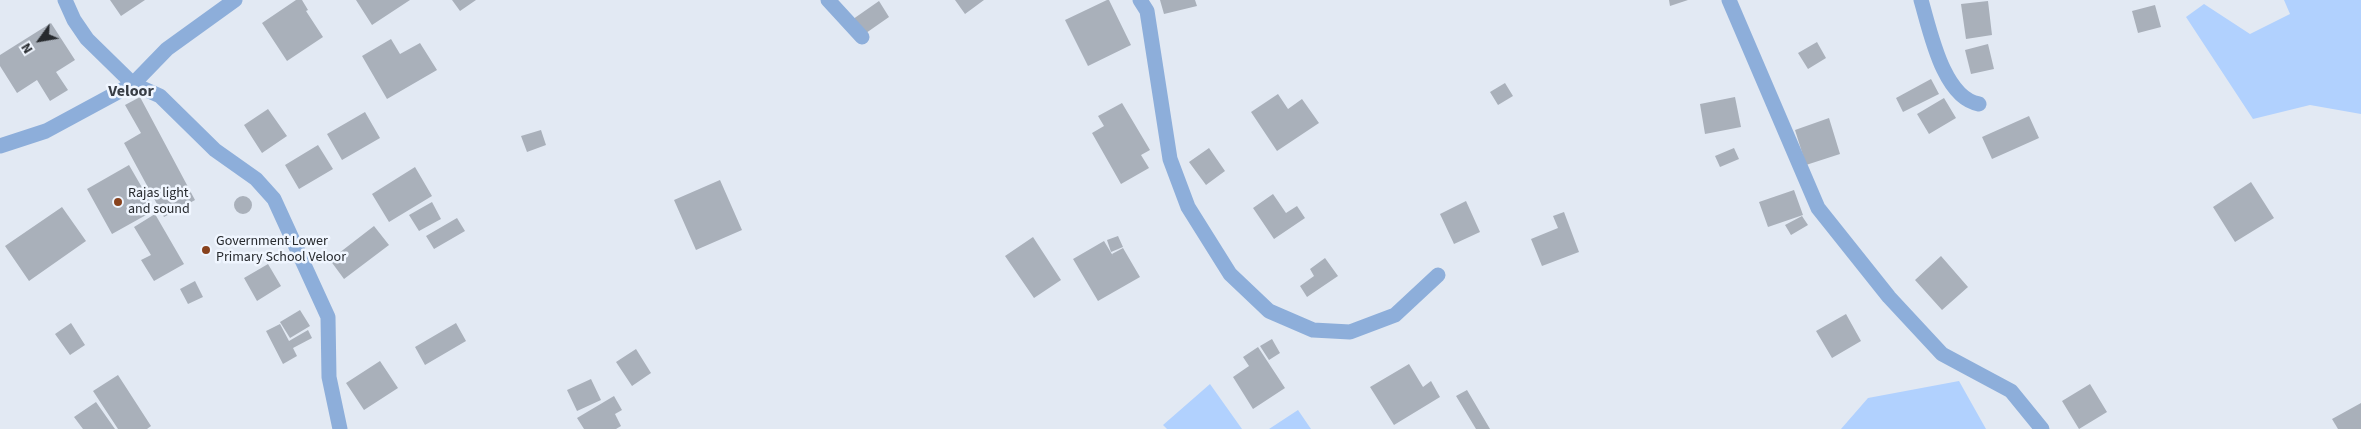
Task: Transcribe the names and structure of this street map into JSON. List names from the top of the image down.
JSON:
{
  "districts": ["Veloor"],
  "places": ["Rajas light and sound", "Government Lower Primary School Veloor"],
  "north": "bottom left"
}
